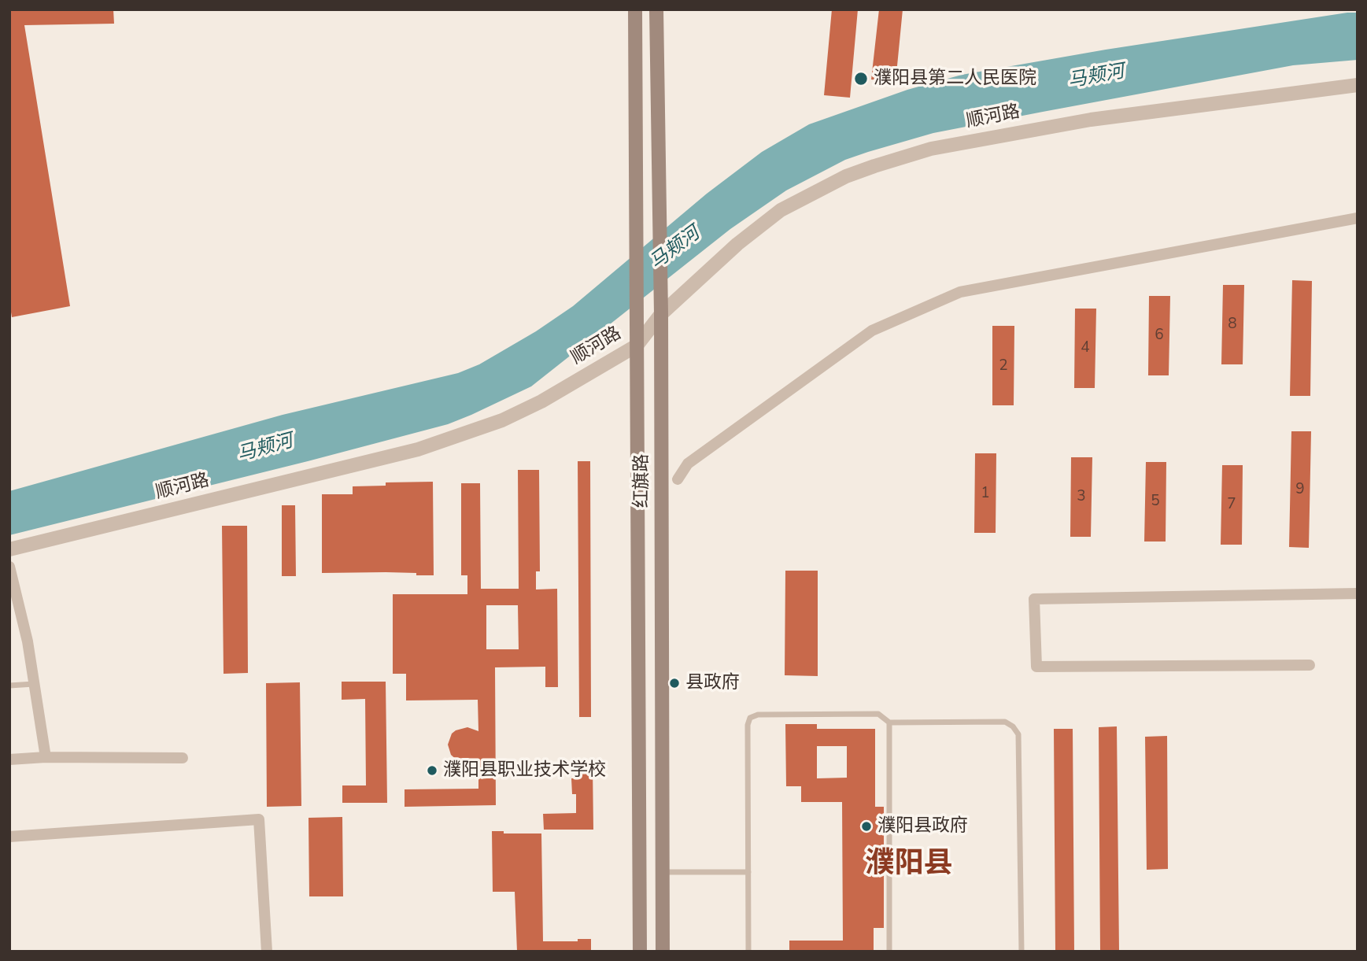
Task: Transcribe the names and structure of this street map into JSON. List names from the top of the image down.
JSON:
{
  "streets": {
    "main road": ["红旗路"],
    "street": ["顺河路"]
  },
  "crossings": [
    ["顺河路", "红旗路"]
  ],
  "districts": ["濮阳县"],
  "water": ["马颊河"],
  "places": [
    "濮阳县第二人民医院",
    "县政府",
    "濮阳县职业技术学校",
    "濮阳县政府"
  ],
  "house_numbers": [
    "8",
    "6",
    "4",
    "2",
    "9",
    "1",
    "3",
    "5",
    "7"
  ]
}
